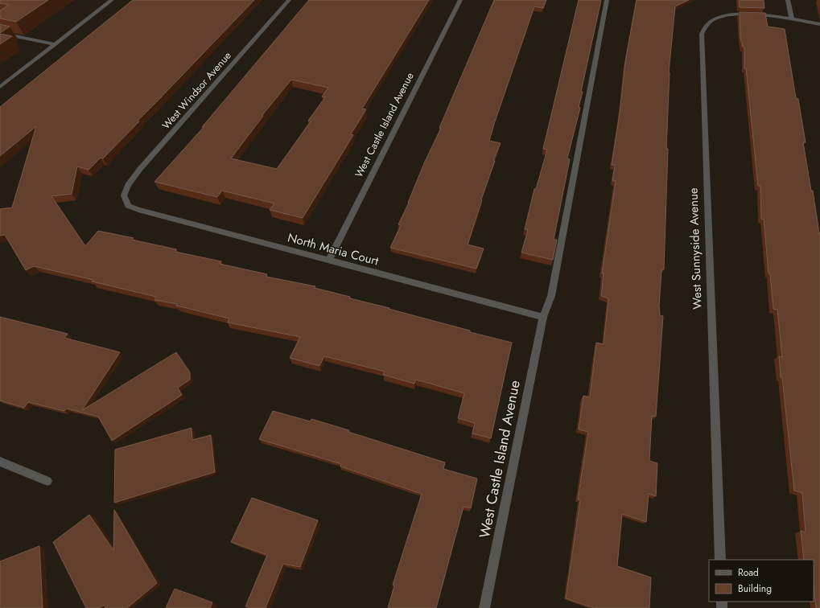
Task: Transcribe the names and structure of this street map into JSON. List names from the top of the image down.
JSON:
{
  "streets": {
    "street": [
      "West Windsor Avenue",
      "West Castle Island Avenue",
      "West Sunnyside Avenue",
      "North Maria Court"
    ]
  },
  "crossings": [
    ["West Windsor Avenue", "North Maria Court"],
    ["West Castle Island Avenue", "North Maria Court"]
  ],
  "legend": ["Road", "Building"]
}
